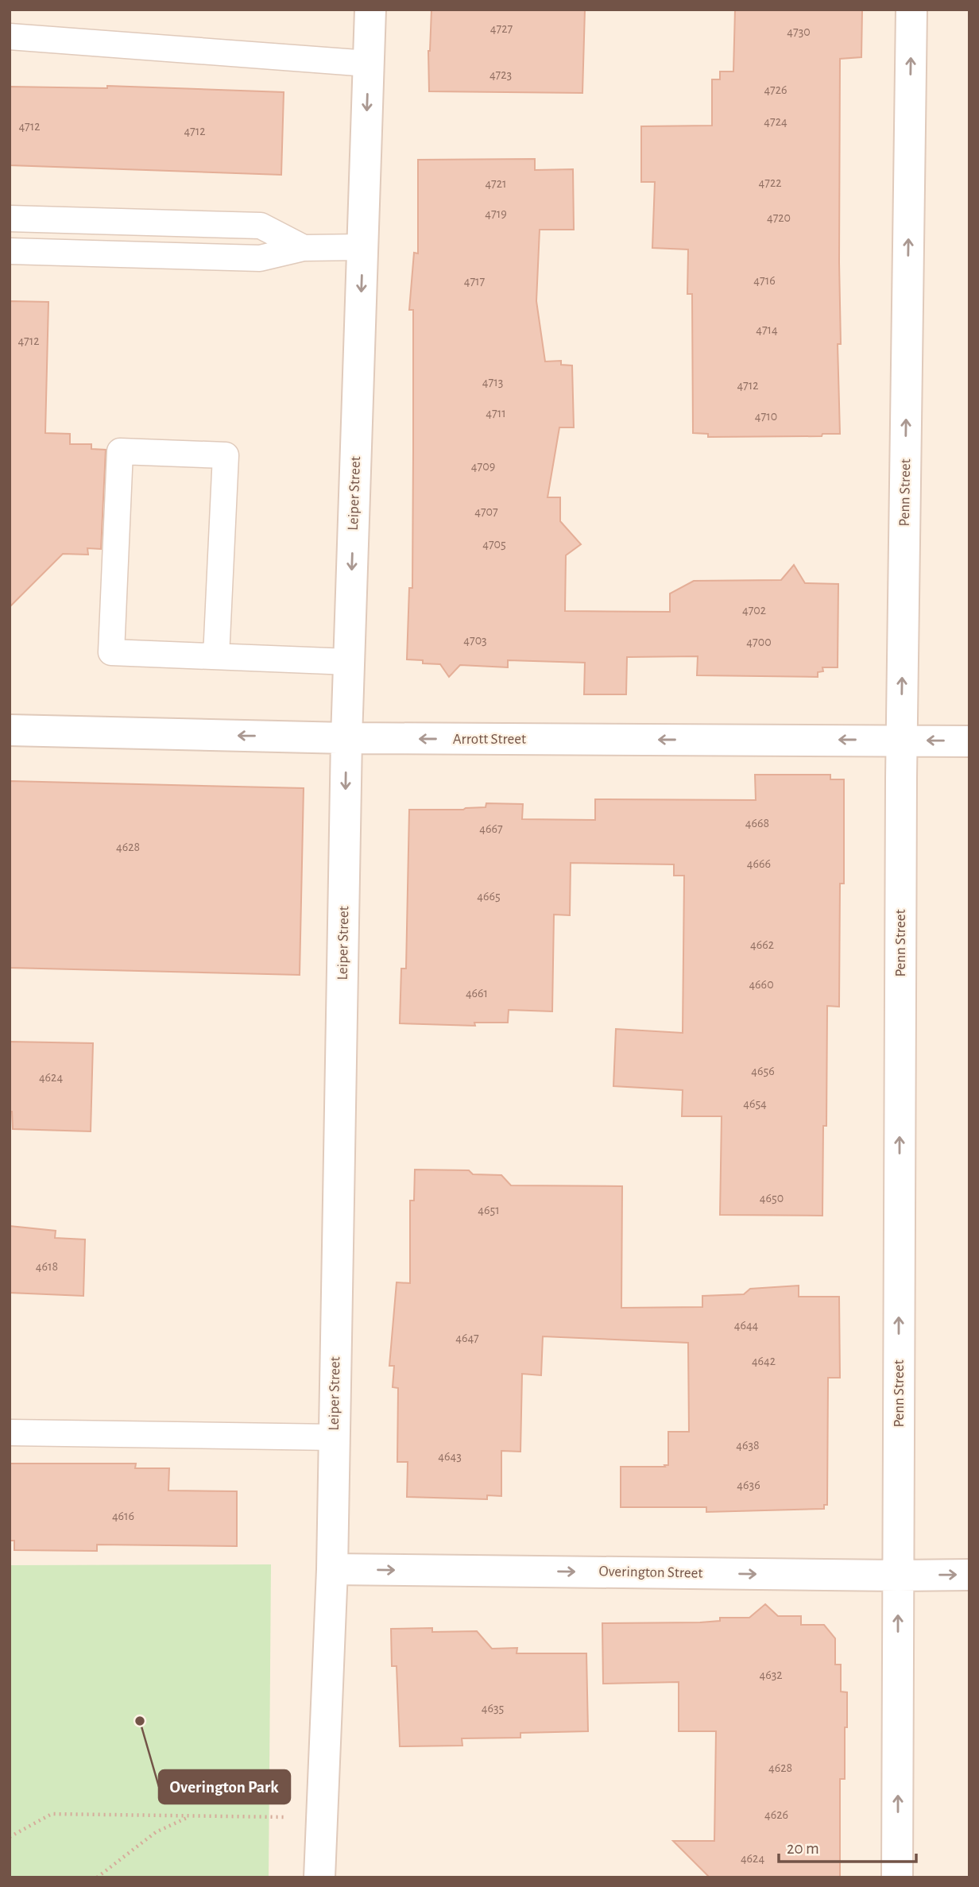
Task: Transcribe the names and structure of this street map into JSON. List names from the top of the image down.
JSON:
{
  "streets": {
    "street": [
      "Penn Street",
      "Leiper Street",
      "Arrott Street",
      "Overington Street"
    ]
  },
  "crossings": [
    ["Penn Street", "Arrott Street"],
    ["Penn Street", "Overington Street"],
    ["Leiper Street", "Arrott Street"],
    ["Leiper Street", "Overington Street"]
  ],
  "one_way": [
    "Penn Street",
    "Leiper Street",
    "Arrott Street",
    "Overington Street"
  ],
  "places": ["Overington Park"],
  "house_numbers": [
    "4727",
    "4730",
    "4723",
    "4726",
    "4724",
    "4712",
    "4712",
    "4722",
    "4721",
    "4719",
    "4720",
    "4716",
    "4717",
    "4714",
    "4712",
    "4713",
    "4712",
    "4711",
    "4710",
    "4709",
    "4707",
    "4705",
    "4702",
    "4703",
    "4700",
    "4668",
    "4667",
    "4628",
    "4666",
    "4665",
    "4662",
    "4660",
    "4661",
    "4656",
    "4624",
    "4654",
    "4650",
    "4651",
    "4618",
    "4644",
    "4647",
    "4642",
    "4638",
    "4643",
    "4636",
    "4616",
    "4632",
    "4635",
    "4628",
    "4626",
    "4624"
  ],
  "scale_bar": "20 m"
}
